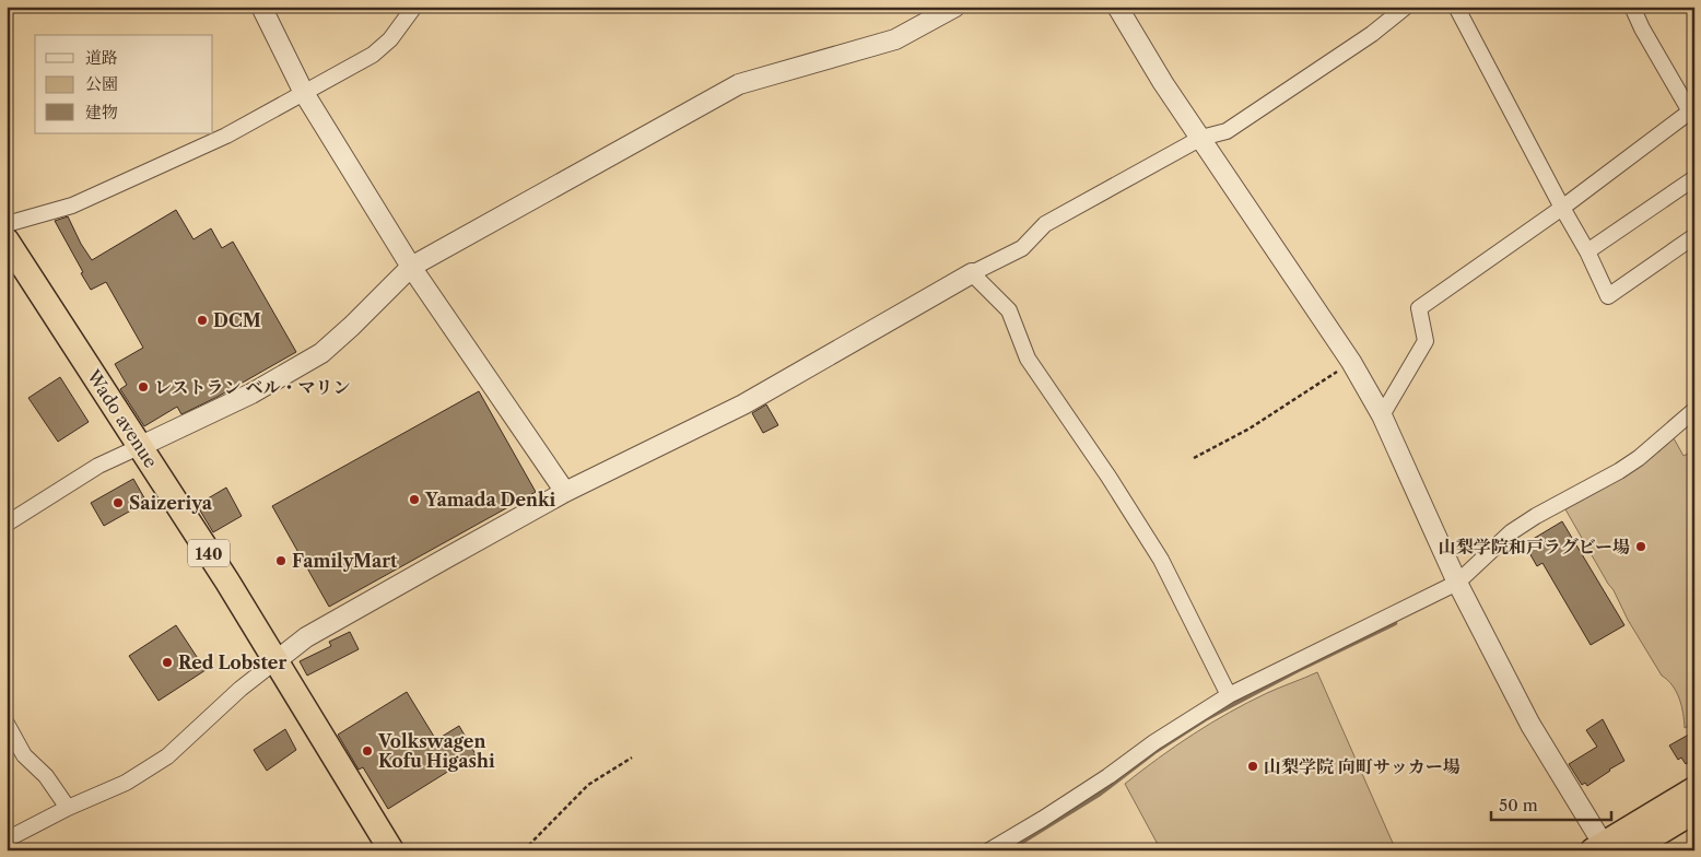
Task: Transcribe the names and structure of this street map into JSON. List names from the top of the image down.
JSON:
{
  "streets": {
    "highway": ["Wado avenue", "140"]
  },
  "places": [
    "DCM",
    "レストラン ベル・マリン",
    "Yamada Denki",
    "Saizeriya",
    "山梨学院和戸ラグビー場",
    "FamilyMart",
    "Red Lobster",
    "Volkswagen Kofu Higashi",
    "山梨学院 向町サッカー場"
  ],
  "legend": ["道路", "公園", "建物"],
  "scale_bar": "50 m"
}
